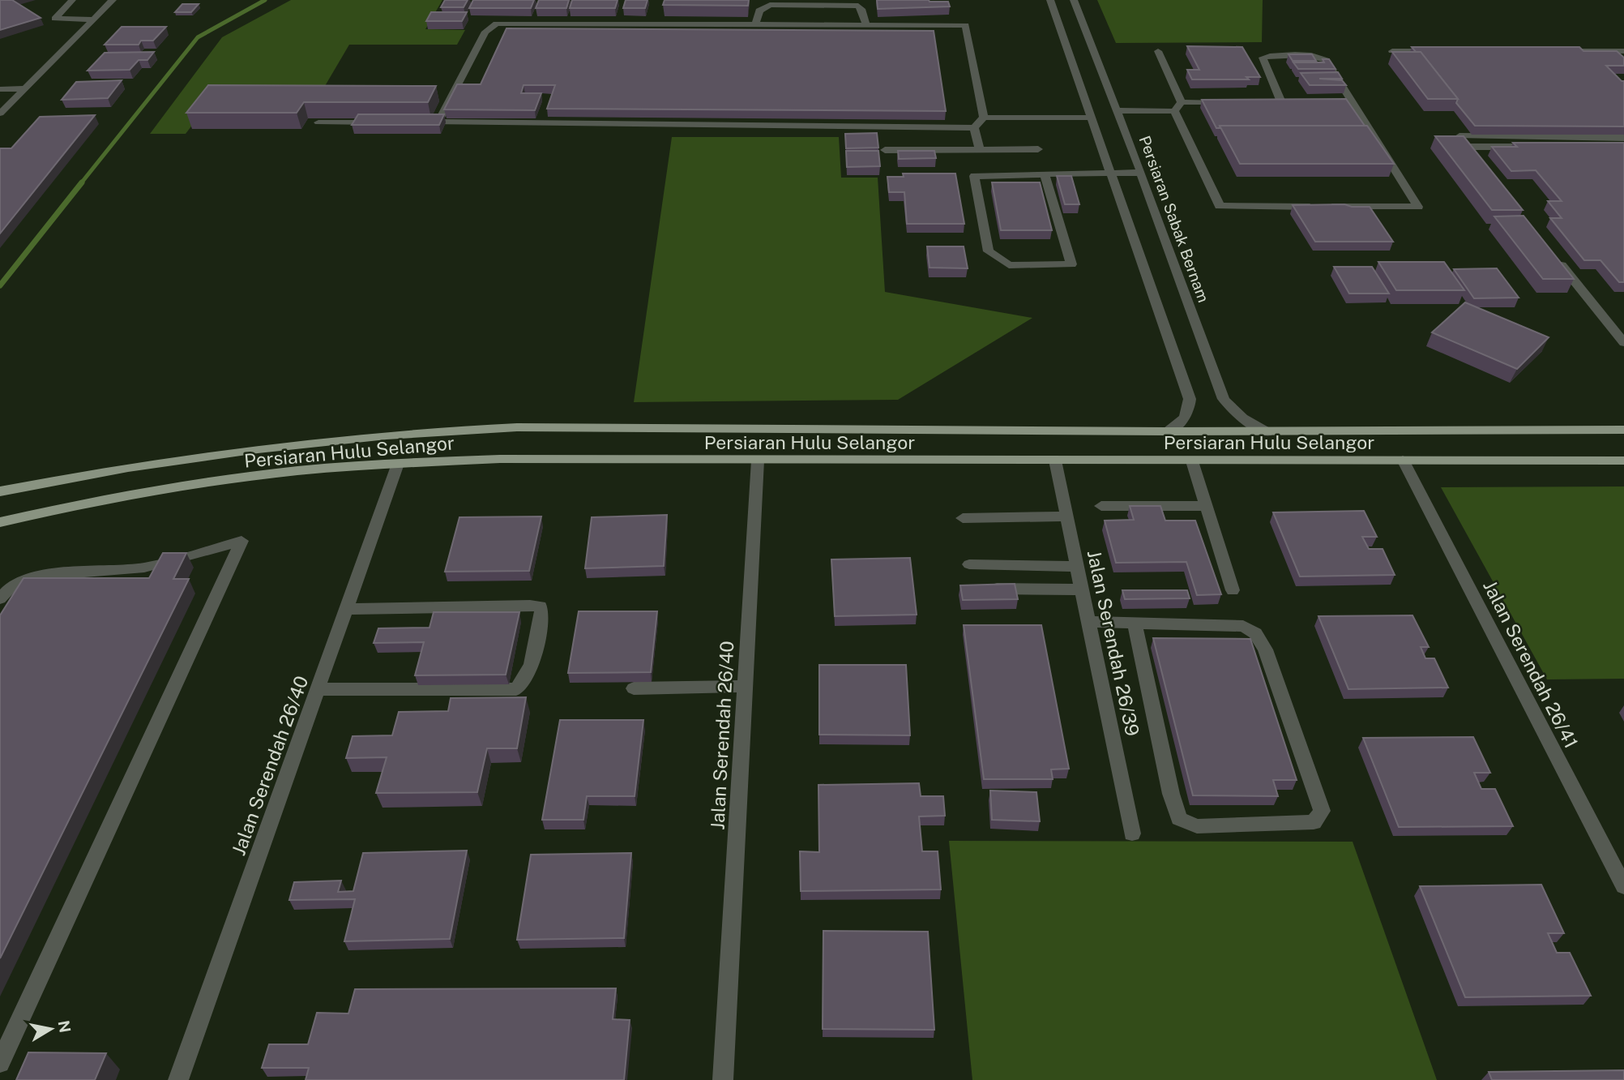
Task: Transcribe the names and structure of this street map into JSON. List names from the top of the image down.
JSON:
{
  "streets": {
    "main road": ["Persiaran Hulu Selangor"],
    "street": [
      "Persiaran Sabak Bernam",
      "Jalan Serendah 26/39",
      "Jalan Serendah 26/41",
      "Jalan Serendah 26/40"
    ]
  },
  "crossings": [
    ["Persiaran Sabak Bernam", "Persiaran Hulu Selangor"],
    ["Persiaran Hulu Selangor", "Jalan Serendah 26/39"],
    ["Persiaran Hulu Selangor", "Jalan Serendah 26/41"],
    ["Persiaran Hulu Selangor", "Jalan Serendah 26/40"]
  ],
  "north": "right"
}
